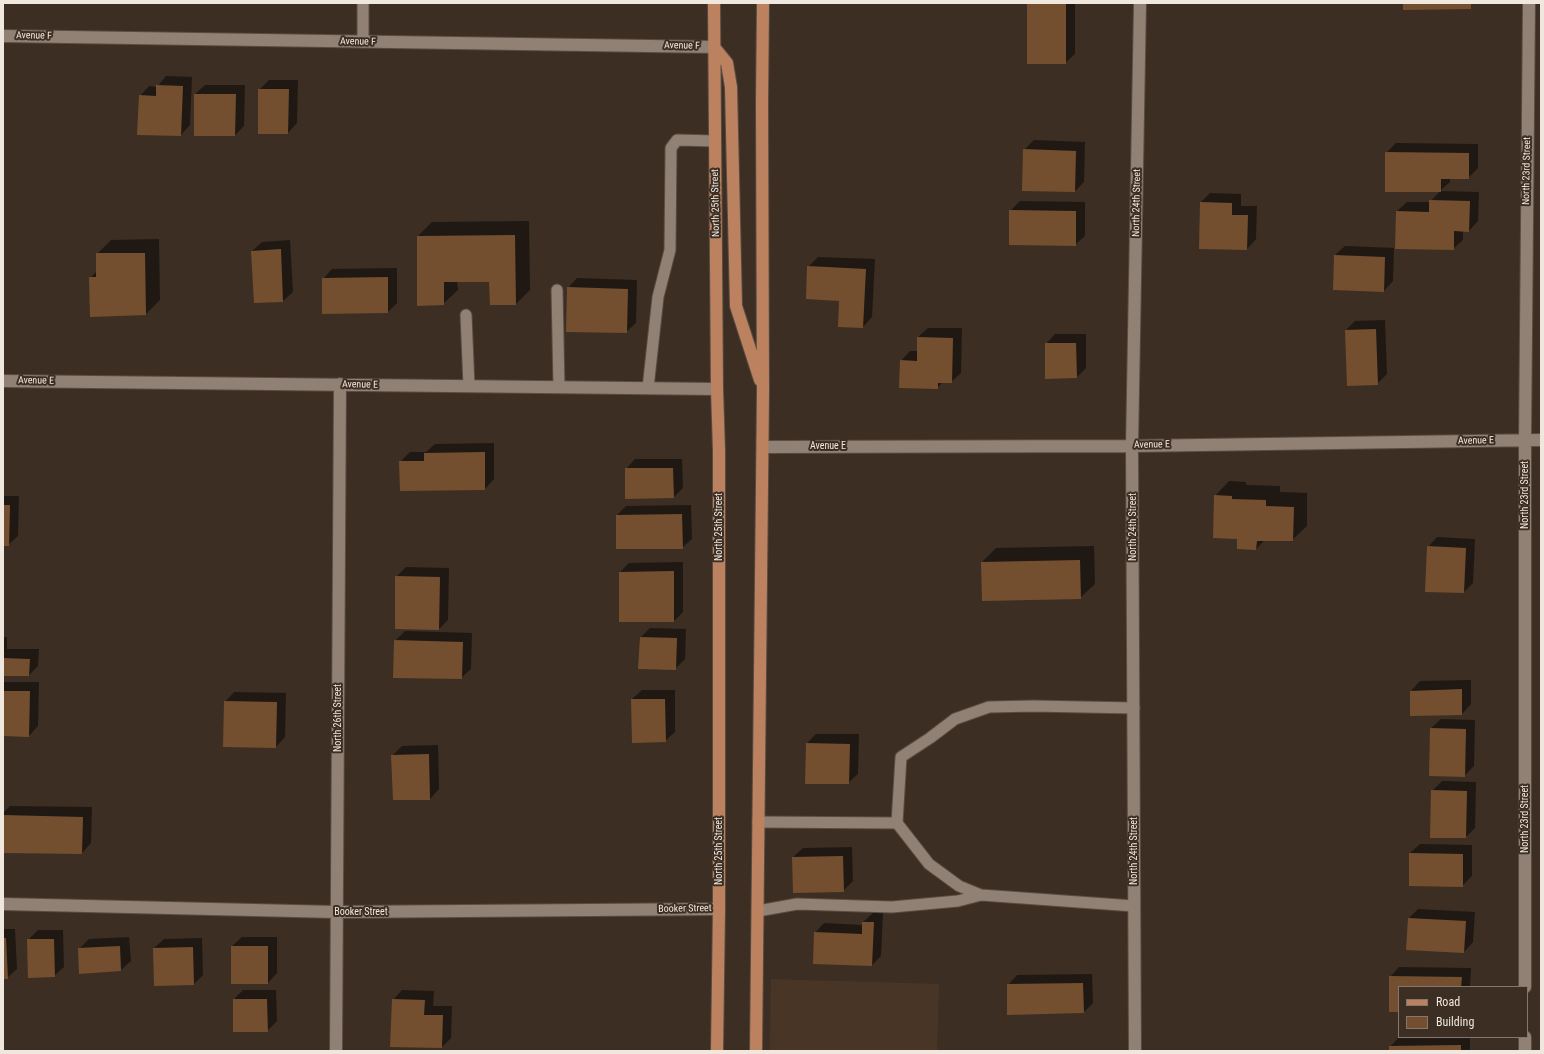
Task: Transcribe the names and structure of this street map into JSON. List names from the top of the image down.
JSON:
{
  "streets": {
    "main road": ["North 25th Street"],
    "street": [
      "Avenue F",
      "North 23rd Street",
      "North 24th Street",
      "Avenue E",
      "North 26th Street",
      "Booker Street"
    ]
  },
  "crossings": [
    ["Avenue F", "North 25th Street"],
    ["North 23rd Street", "Avenue E"],
    ["North 25th Street", "Avenue E"],
    ["North 25th Street", "Booker Street"],
    ["North 24th Street", "Avenue E"],
    ["Avenue E", "North 26th Street"],
    ["North 26th Street", "Booker Street"]
  ],
  "legend": ["Road", "Building"]
}
